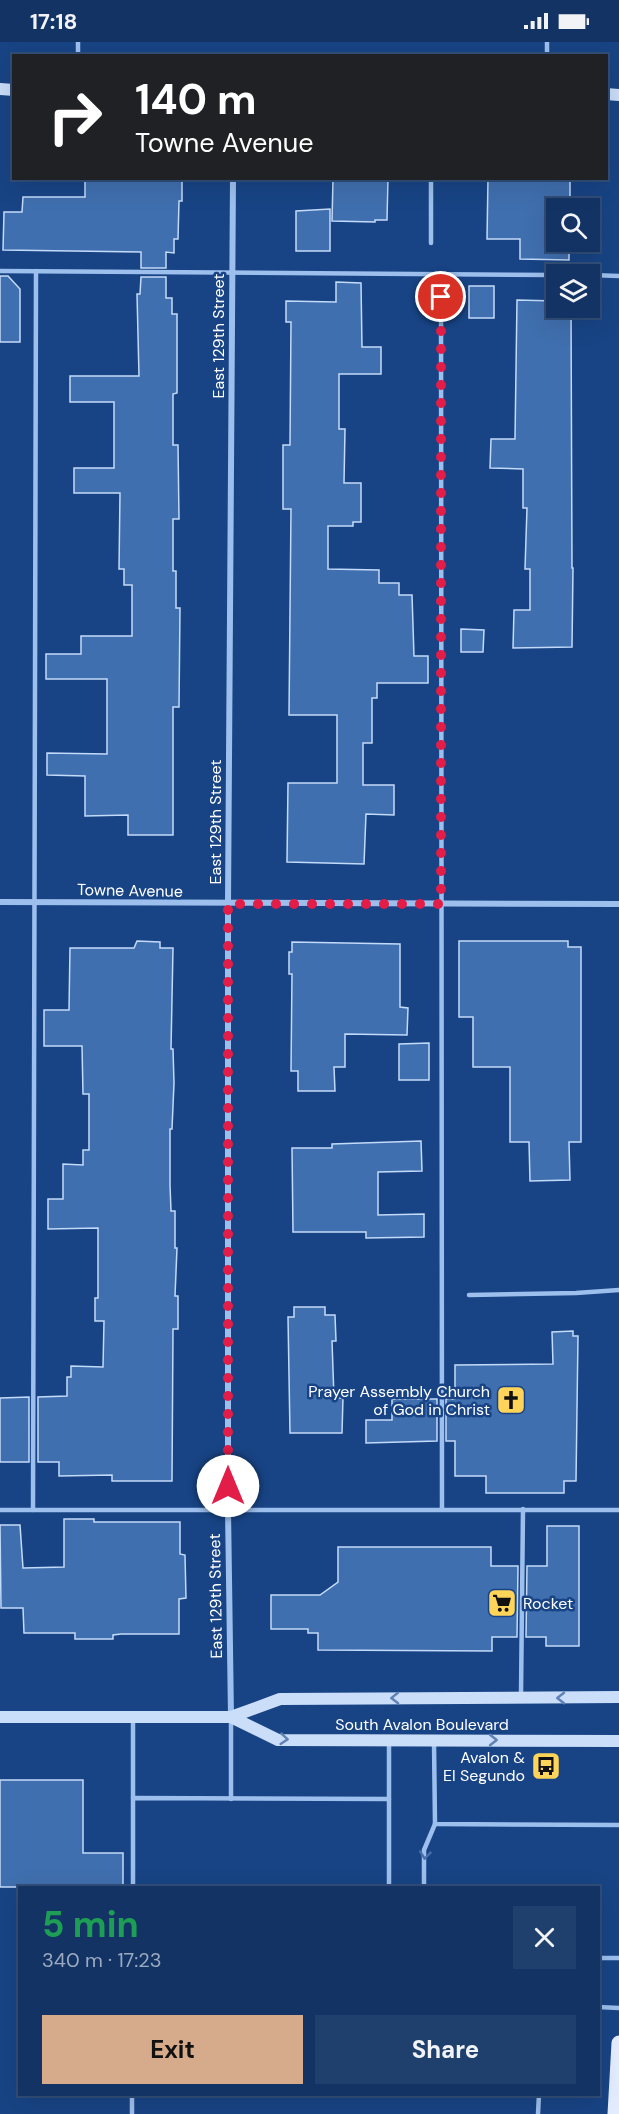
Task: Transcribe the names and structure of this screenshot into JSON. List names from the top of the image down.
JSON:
{
  "streets": {
    "main road": ["South Avalon Boulevard"],
    "street": ["East 129th Street", "Towne Avenue"]
  },
  "crossings": [
    ["East 129th Street", "Towne Avenue"],
    ["East 129th Street", "South Avalon Boulevard"]
  ],
  "places": {
    "church": ["Prayer Assembly Church of God in Christ"],
    "supermarket": ["Rocket"],
    "bus stop": ["Avalon & El Segundo"]
  },
  "page": {
    "status": "17:18",
    "turn": ["140 m", "Towne Avenue"],
    "heading": ["5 min", "340 m · 17:23"],
    "buttons": ["Exit", "Share"]
  }
}
